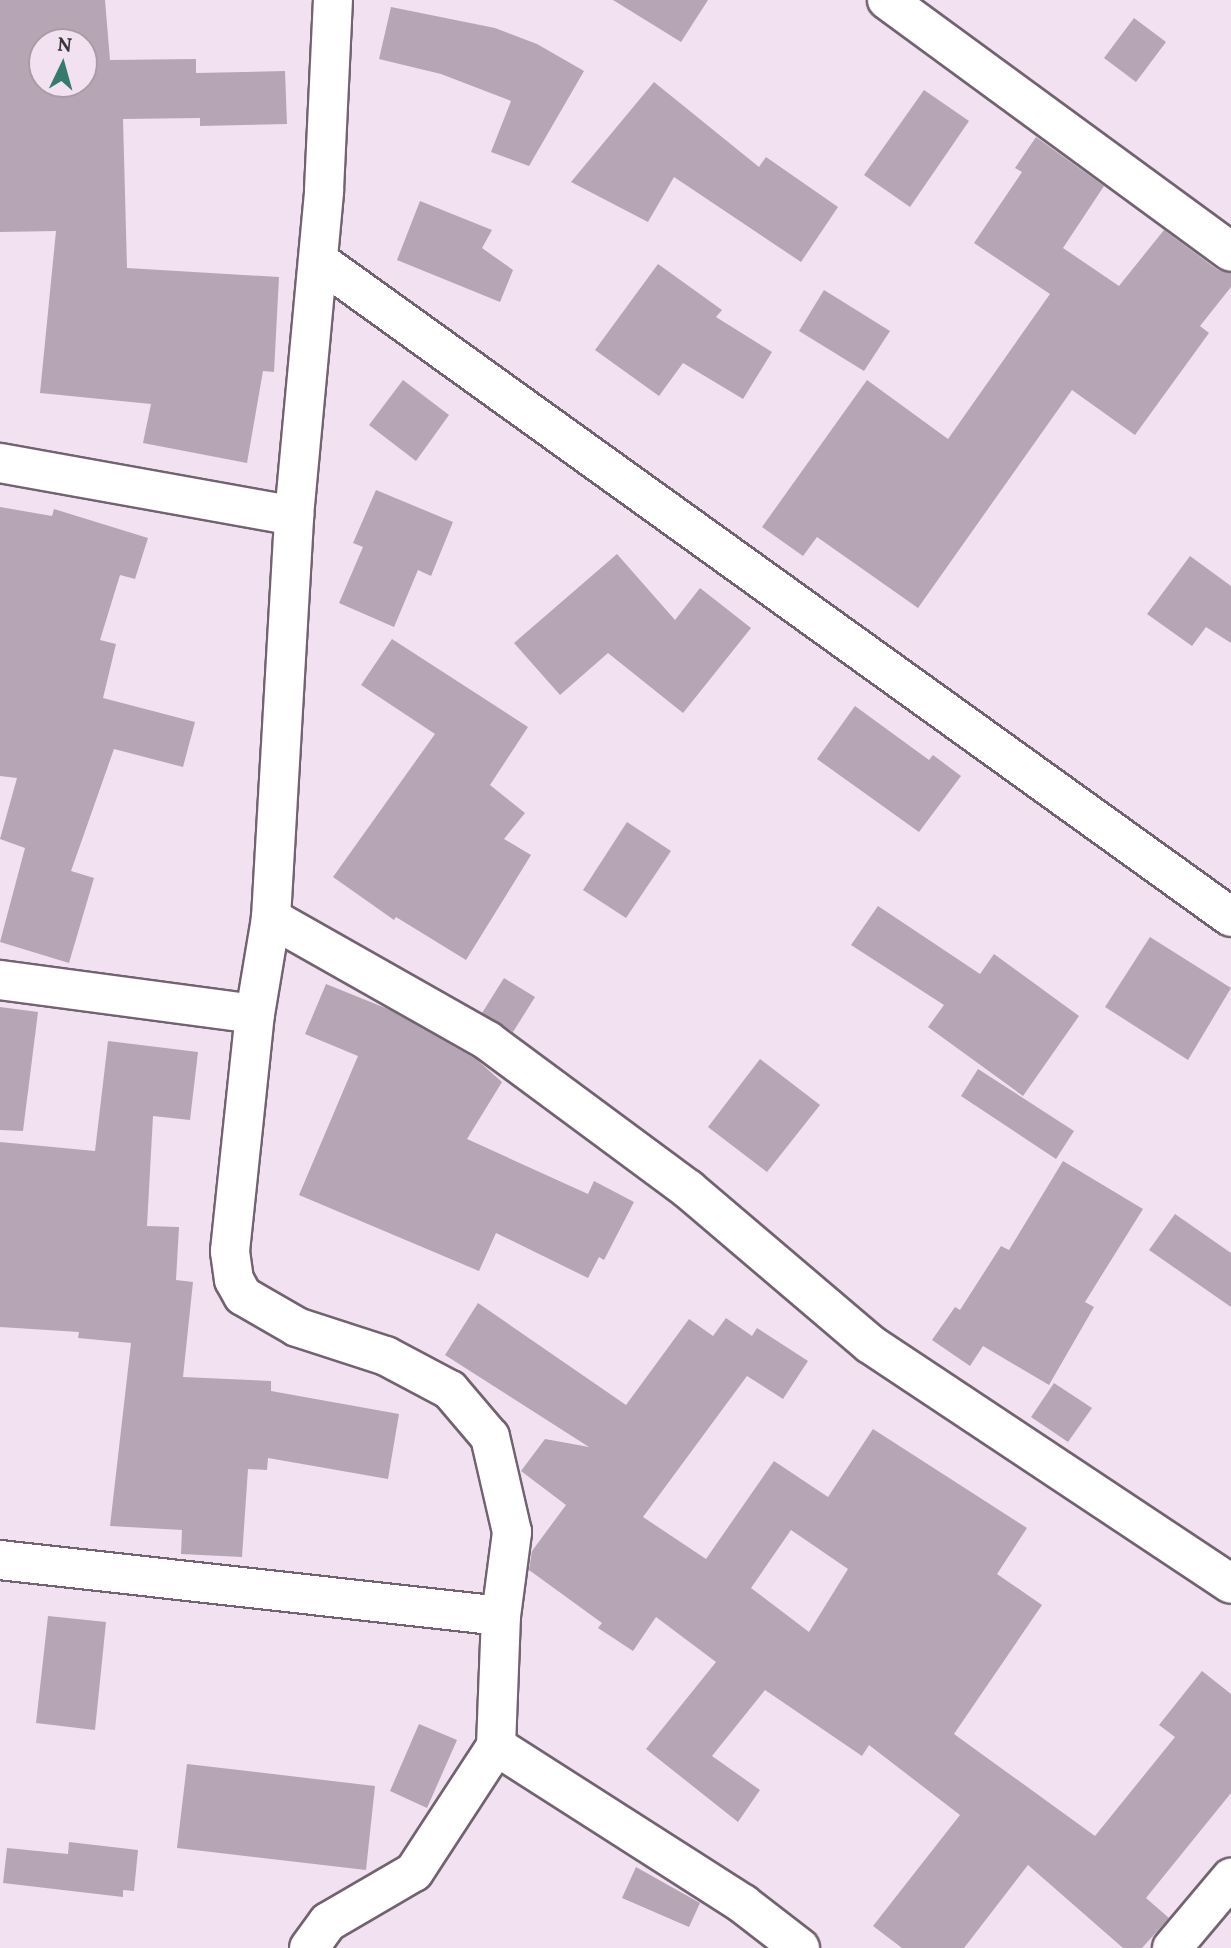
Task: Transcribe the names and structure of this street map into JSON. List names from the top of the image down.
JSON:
{
  "north": "top"
}
